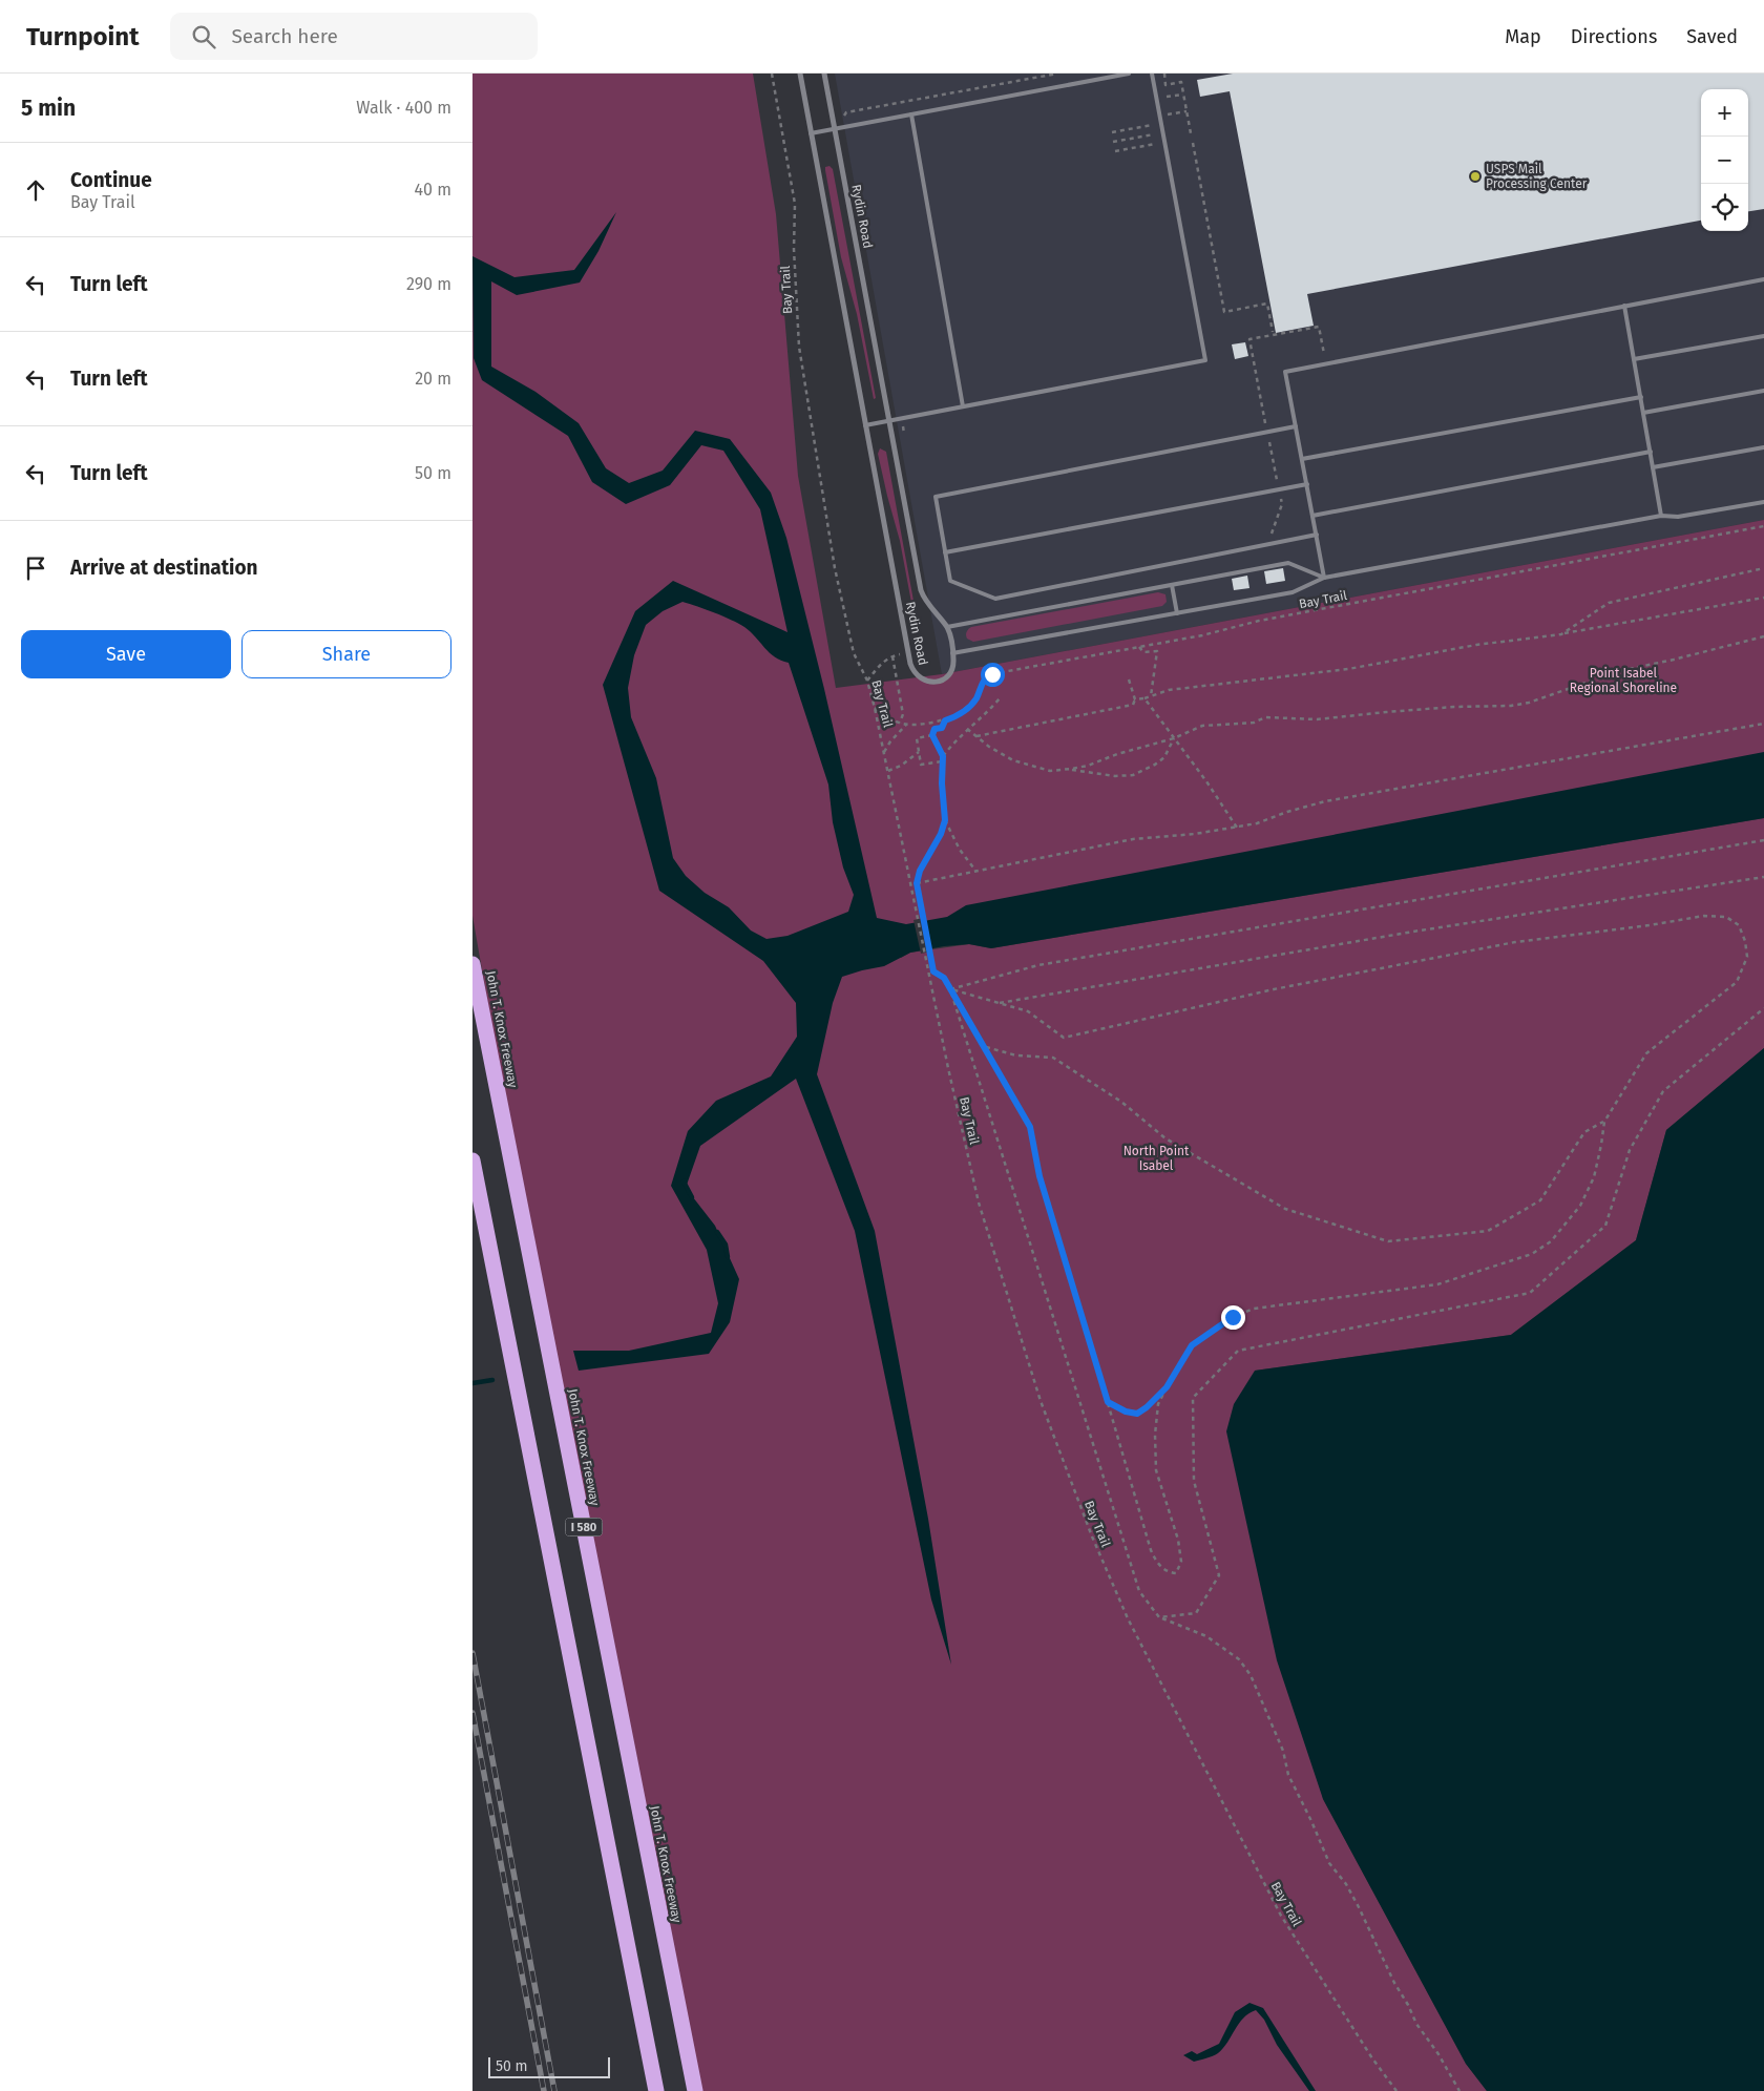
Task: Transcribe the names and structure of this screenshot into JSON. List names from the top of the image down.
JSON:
{
  "streets": {
    "highway": ["John T. Knox Freeway", "I 580"],
    "street": ["Rydin Road"],
    "path": ["Bay Trail"]
  },
  "parks": ["Point Isabel Regional Shoreline", "North Point Isabel"],
  "places": ["USPS Mail Processing Center"],
  "scale_bar": "50 m",
  "page": {
    "header": "Turnpoint",
    "search": "Search here",
    "nav": ["Map", "Directions", "Saved"],
    "heading": ["5 min", "Walk · 400 m"],
    "map_buttons": ["+", "−"],
    "list": [
      ["Continue", "Bay Trail", "40 m"],
      ["Turn left", "290 m"],
      ["Turn left", "20 m"],
      ["Turn left", "50 m"],
      "Arrive at destination"
    ],
    "buttons": ["Save", "Share"],
    "scale": "50 m"
  }
}
